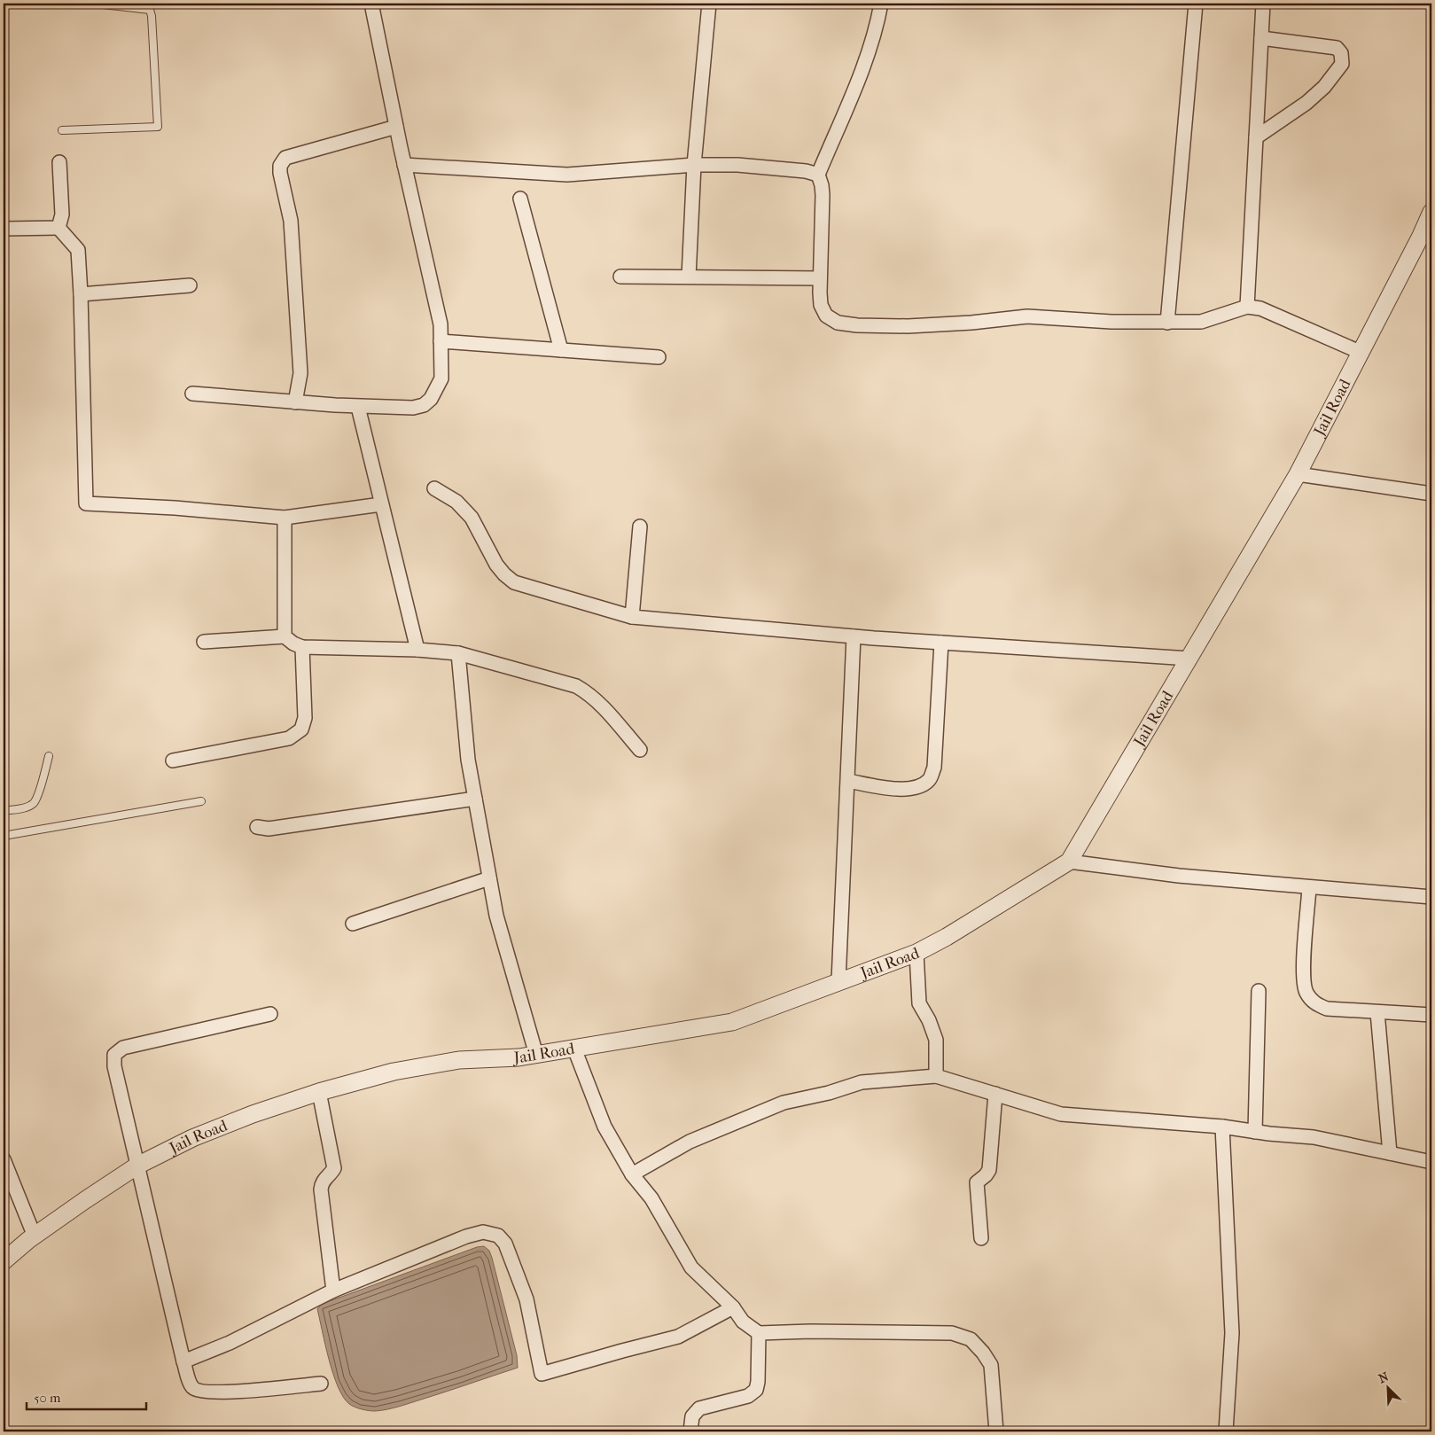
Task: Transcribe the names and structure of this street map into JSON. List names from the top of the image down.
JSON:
{
  "streets": {
    "street": ["Jail Road"]
  },
  "scale_bar": "50 m",
  "north": "top left"
}
